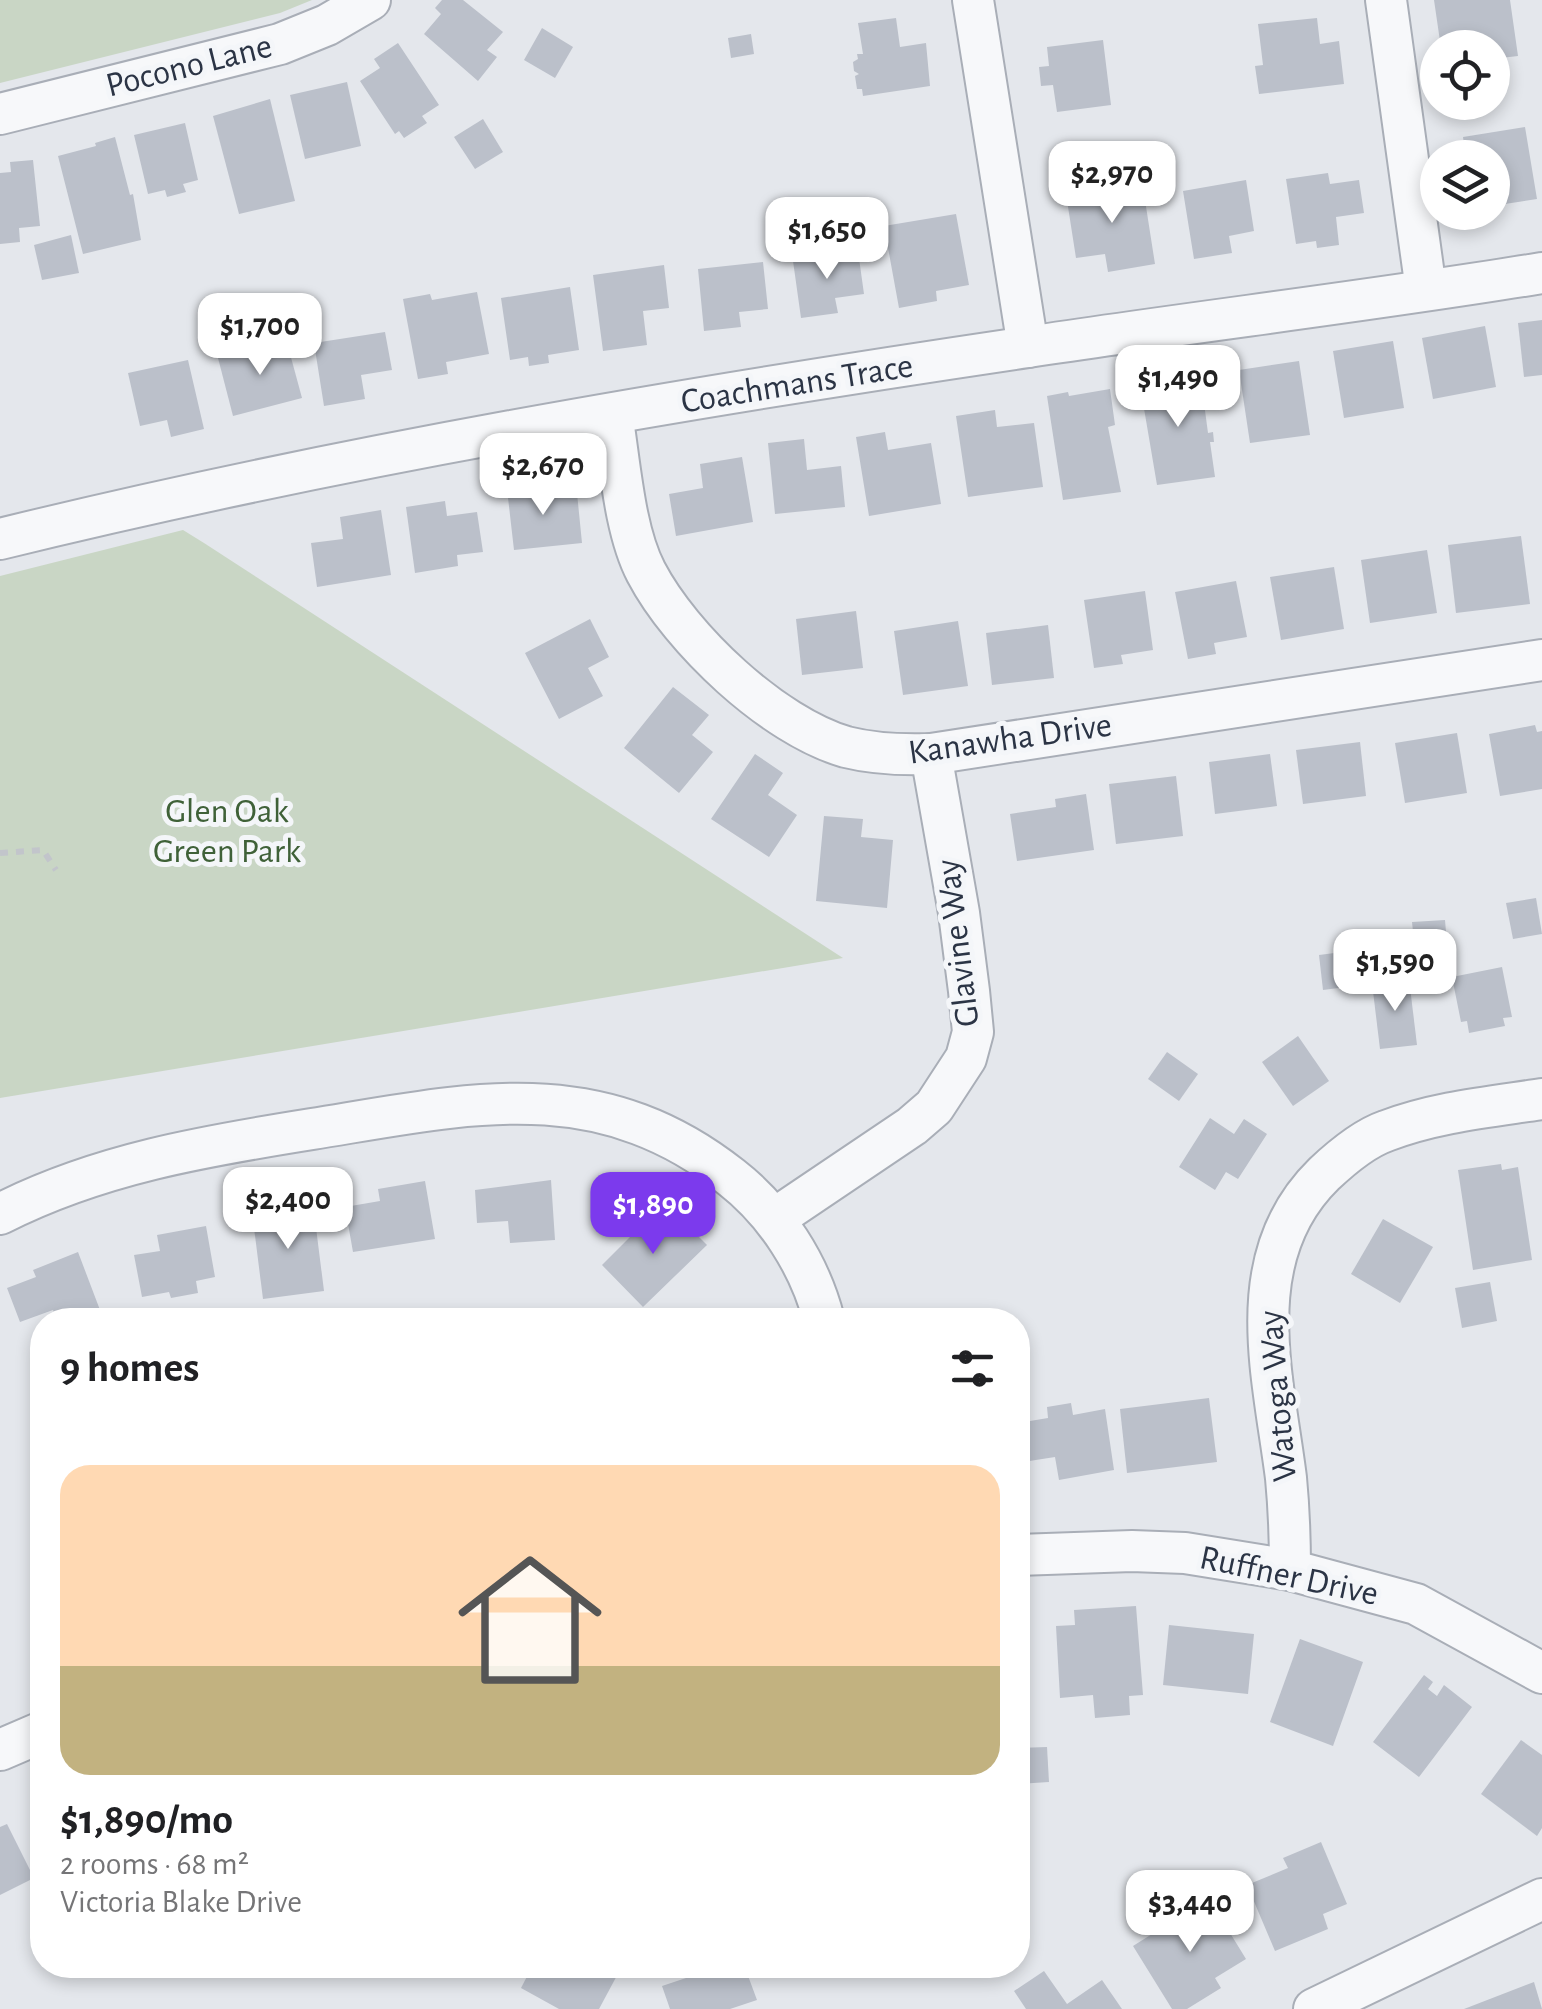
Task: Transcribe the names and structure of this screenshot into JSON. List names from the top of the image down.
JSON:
{
  "streets": {
    "street": [
      "Pocono Lane",
      "Coachmans Trace",
      "Kanawha Drive",
      "Glavine Way",
      "Watoga Way",
      "Ruffner Drive"
    ]
  },
  "crossings": [
    ["Coachmans Trace", "Kanawha Drive"],
    ["Kanawha Drive", "Glavine Way"],
    ["Watoga Way", "Ruffner Drive"]
  ],
  "parks": ["Glen Oak Green Park"],
  "page": {
    "price": [
      "$2,970",
      "$1,650",
      "$1,700",
      "$1,490",
      "$2,670",
      "$1,590",
      "$2,400",
      "$1,890",
      "$3,440"
    ],
    "heading": "9 homes",
    "list": [
      {
        "name": "$1,890/mo",
        "note": "2 rooms · 68 m² · Victoria Blake Drive"
      }
    ]
  }
}
